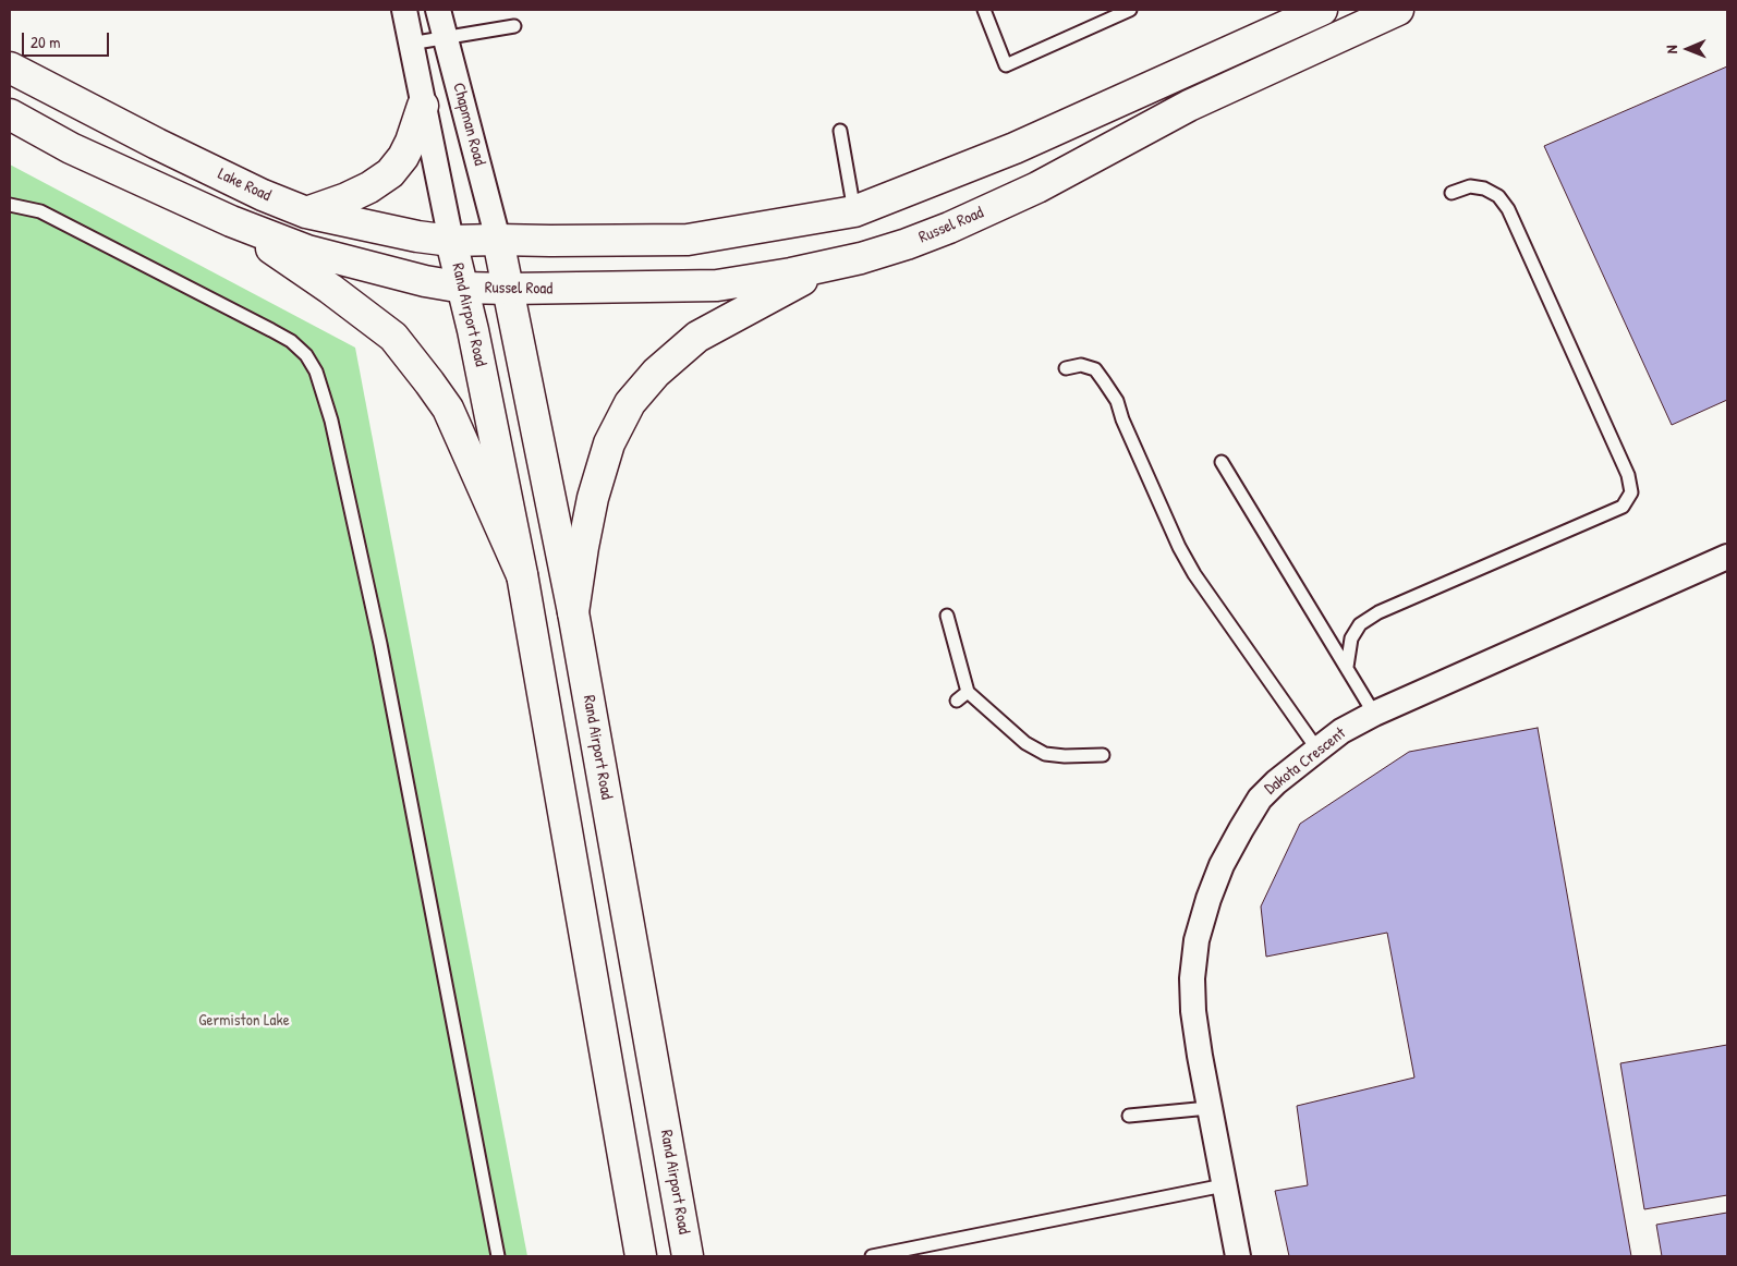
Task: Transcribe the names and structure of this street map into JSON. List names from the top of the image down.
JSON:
{
  "streets": {
    "main road": ["Lake Road", "Russel Road", "Rand Airport Road"],
    "street": ["Chapman Road", "Dakota Crescent"]
  },
  "crossings": [
    ["Chapman Road", "Lake Road"],
    ["Chapman Road", "Rand Airport Road"],
    ["Lake Road", "Rand Airport Road"],
    ["Russel Road", "Rand Airport Road"]
  ],
  "parks": ["Germiston Lake"],
  "scale_bar": "20 m",
  "north": "left"
}
